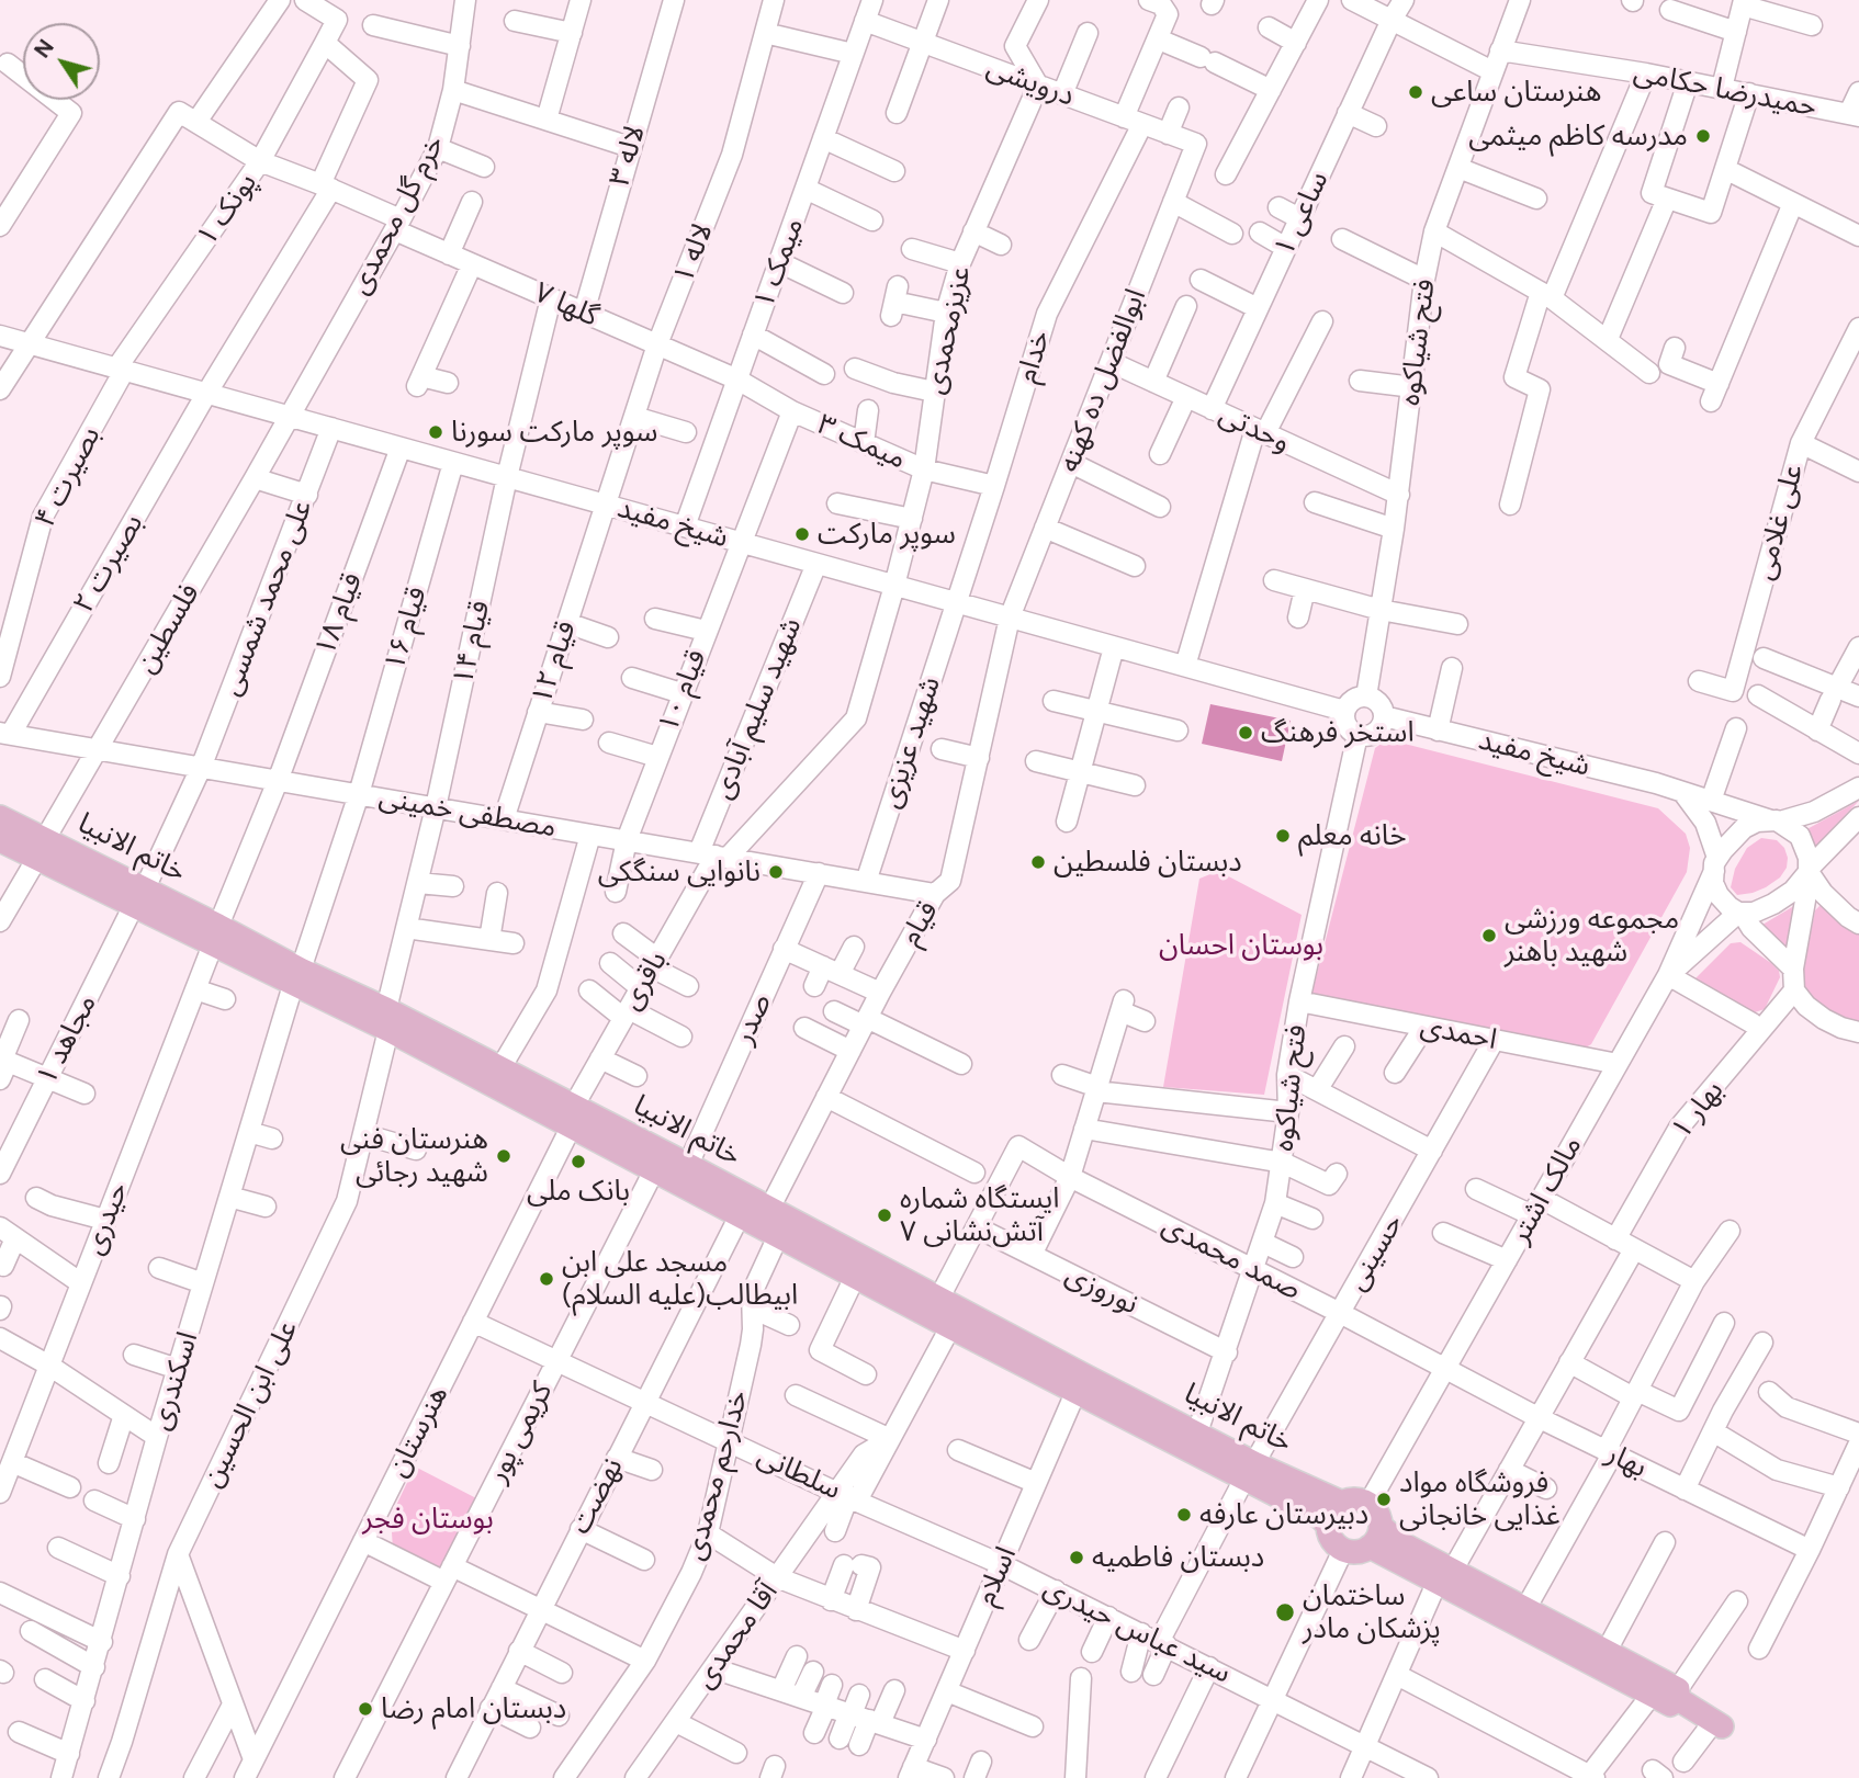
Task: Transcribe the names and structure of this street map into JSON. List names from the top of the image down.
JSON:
{
  "streets": {
    "main road": ["خاتم الانبیا"],
    "street": [
      "درویشی",
      "حمیدرضا حکامی",
      "لاله ۳",
      "پونک ۱",
      "ساعی ۱",
      "خرم گل محمدی",
      "لاله ۱",
      "میمک ۱",
      "گلها ۷",
      "عزیزمحمدی",
      "فتح شیاکوه",
      "خدام",
      "ابوالفضل ده کهنه",
      "وحدتی",
      "میمک ۳",
      "بصیرت ۴",
      "علی غلامی",
      "شیخ مفید",
      "بصیرت ۲",
      "علی محمد شمسی",
      "قیام ۱۸",
      "فلسطین",
      "قیام ۱۶",
      "قیام ۱۴",
      "قیام ۱۲",
      "قیام ۱۰",
      "شهید سلیم آبادی",
      "شهید عزیزی",
      "مصطفی خمینی",
      "قیام",
      "باقری",
      "صدر",
      "احمدی",
      "مجاهد ۱",
      "بهار ۱",
      "مالک اشتر",
      "حیدری",
      "حسینی",
      "صمد محمدی",
      "نوروزی",
      "اسکندری",
      "علی ابن الحسین",
      "هنرستان",
      "کریمی پور",
      "بهار",
      "سلطانی",
      "خدارحم محمدی",
      "نهضت",
      "اسلام",
      "سید عباس حیدری",
      "آقا محمدی"
    ]
  },
  "crossings": [
    ["درویشی", "میمک ۱"],
    ["درویشی", "عزیزمحمدی"],
    ["درویشی", "خدام"],
    ["درویشی", "ابوالفضل ده کهنه"],
    ["حمیدرضا حکامی", "فتح شیاکوه"],
    ["لاله ۳", "گلها ۷"],
    ["پونک ۱", "گلها ۷"],
    ["پونک ۱", "بصیرت ۴"],
    ["پونک ۱", "شیخ مفید"],
    ["پونک ۱", "بصیرت ۲"],
    ["ساعی ۱", "وحدتی"],
    ["خرم گل محمدی", "گلها ۷"],
    ["خرم گل محمدی", "شیخ مفید"],
    ["خرم گل محمدی", "فلسطین"],
    ["لاله ۱", "گلها ۷"],
    ["لاله ۱", "شیخ مفید"],
    ["لاله ۱", "قیام ۱۲"],
    ["میمک ۱", "گلها ۷"],
    ["میمک ۱", "میمک ۳"],
    ["میمک ۱", "شیخ مفید"],
    ["گلها ۷", "میمک ۳"],
    ["گلها ۷", "بصیرت ۲"],
    ["گلها ۷", "قیام ۱۴"],
    ["عزیزمحمدی", "میمک ۳"],
    ["عزیزمحمدی", "شیخ مفید"],
    ["عزیزمحمدی", "شهید سلیم آبادی"],
    ["عزیزمحمدی", "مصطفی خمینی"],
    ["عزیزمحمدی", "باقری"],
    ["فتح شیاکوه", "وحدتی"],
    ["فتح شیاکوه", "شیخ مفید"],
    ["فتح شیاکوه", "خاتم الانبیا"],
    ["فتح شیاکوه", "احمدی"],
    ["فتح شیاکوه", "صمد محمدی"],
    ["فتح شیاکوه", "نوروزی"],
    ["خدام", "میمک ۳"],
    ["خدام", "شیخ مفید"],
    ["خدام", "شهید عزیزی"],
    ["ابوالفضل ده کهنه", "وحدتی"],
    ["ابوالفضل ده کهنه", "شیخ مفید"],
    ["ابوالفضل ده کهنه", "قیام"],
    ["میمک ۳", "قیام ۱۰"],
    ["بصیرت ۴", "شیخ مفید"],
    ["شیخ مفید", "بصیرت ۲"],
    ["شیخ مفید", "علی محمد شمسی"],
    ["شیخ مفید", "قیام ۱۸"],
    ["شیخ مفید", "فلسطین"],
    ["شیخ مفید", "قیام ۱۶"],
    ["شیخ مفید", "قیام ۱۴"],
    ["شیخ مفید", "قیام ۱۲"],
    ["شیخ مفید", "قیام ۱۰"],
    ["شیخ مفید", "شهید سلیم آبادی"],
    ["شیخ مفید", "شهید عزیزی"],
    ["شیخ مفید", "قیام"],
    ["شیخ مفید", "مالک اشتر"],
    ["بصیرت ۲", "مصطفی خمینی"],
    ["علی محمد شمسی", "مصطفی خمینی"],
    ["علی محمد شمسی", "خاتم الانبیا"],
    ["علی محمد شمسی", "مجاهد ۱"],
    ["قیام ۱۸", "مصطفی خمینی"],
    ["قیام ۱۸", "خاتم الانبیا"],
    ["قیام ۱۸", "حیدری"],
    ["فلسطین", "مصطفی خمینی"],
    ["فلسطین", "خاتم الانبیا"],
    ["قیام ۱۶", "مصطفی خمینی"],
    ["قیام ۱۶", "خاتم الانبیا"],
    ["قیام ۱۶", "اسکندری"],
    ["قیام ۱۴", "مصطفی خمینی"],
    ["قیام ۱۴", "علی ابن الحسین"],
    ["قیام ۱۲", "مصطفی خمینی"],
    ["قیام ۱۰", "مصطفی خمینی"],
    ["شهید سلیم آبادی", "مصطفی خمینی"],
    ["شهید سلیم آبادی", "باقری"],
    ["شهید عزیزی", "مصطفی خمینی"],
    ["مصطفی خمینی", "قیام"],
    ["مصطفی خمینی", "باقری"],
    ["مصطفی خمینی", "صدر"],
    ["خاتم الانبیا", "قیام"],
    ["خاتم الانبیا", "باقری"],
    ["خاتم الانبیا", "صدر"],
    ["خاتم الانبیا", "مجاهد ۱"],
    ["خاتم الانبیا", "مالک اشتر"],
    ["خاتم الانبیا", "حیدری"],
    ["خاتم الانبیا", "حسینی"],
    ["خاتم الانبیا", "اسکندری"],
    ["خاتم الانبیا", "علی ابن الحسین"],
    ["خاتم الانبیا", "هنرستان"],
    ["خاتم الانبیا", "کریمی پور"],
    ["خاتم الانبیا", "خدارحم محمدی"],
    ["خاتم الانبیا", "نهضت"],
    ["خاتم الانبیا", "اسلام"],
    ["قیام", "خدارحم محمدی"],
    ["قیام", "نهضت"],
    ["باقری", "هنرستان"],
    ["احمدی", "مالک اشتر"],
    ["احمدی", "حسینی"],
    ["مالک اشتر", "صمد محمدی"],
    ["مالک اشتر", "بهار"],
    ["حسینی", "صمد محمدی"],
    ["حسینی", "سید عباس حیدری"],
    ["صمد محمدی", "نوروزی"],
    ["صمد محمدی", "بهار"],
    ["هنرستان", "سلطانی"],
    ["کریمی پور", "سلطانی"],
    ["سلطانی", "خدارحم محمدی"],
    ["سلطانی", "نهضت"],
    ["سلطانی", "اسلام"],
    ["سلطانی", "سید عباس حیدری"],
    ["سلطانی", "آقا محمدی"],
    ["خدارحم محمدی", "نهضت"],
    ["اسلام", "سید عباس حیدری"]
  ],
  "parks": ["بوستان احسان", "بوستان فجر"],
  "places": [
    "هنرستان ساعی",
    "مدرسه كاظم ميثمى",
    "سوپر مارکت سورنا",
    "سوپر مارکت",
    "استخر فرهنگ",
    "خانه معلم",
    "دبستان فلسطین",
    "نانوایی سنگکی",
    "مجموعه ورزشی شهید باهنر",
    "هنرستان فنی شهید رجائی",
    "بانک ملی",
    "ایستگاه شماره ۷ آتش‌نشانی",
    "مسجد علی ابن ابیطالب(علیه السلام)",
    "فروشگاه مواد غذایی خانجانی",
    "دبیرستان عارفه",
    "دبستان فاطمیه",
    "ساختمان پزشکان مادر",
    "دبستان امام رضا"
  ],
  "north": "top left"
}
